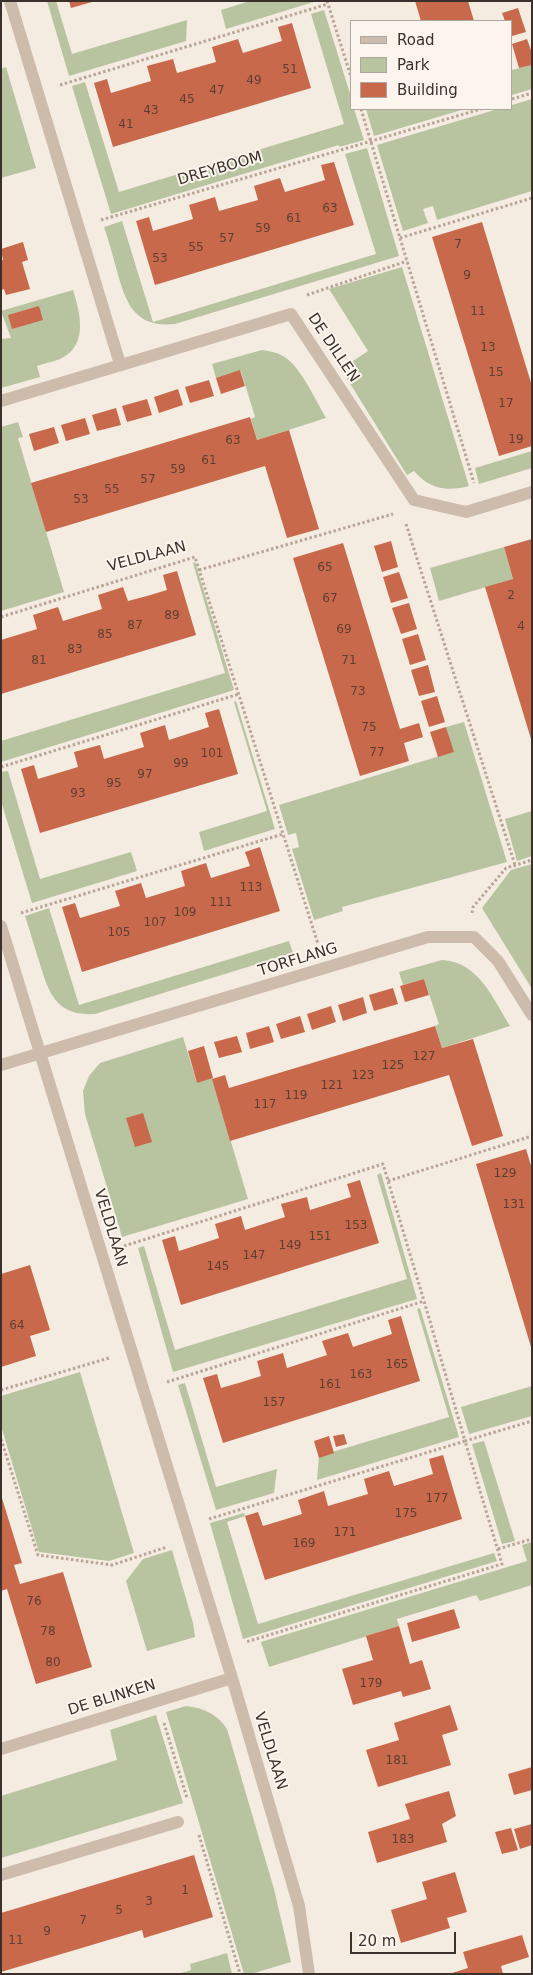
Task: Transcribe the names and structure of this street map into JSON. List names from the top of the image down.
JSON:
{
  "streets": {
    "street": [
      "DE DILLEN",
      "VELDLAAN",
      "TORFLANG",
      "DE BLINKEN"
    ],
    "path": ["DREYBOOM"]
  },
  "crossings": [
    ["VELDLAAN", "TORFLANG"],
    ["VELDLAAN", "DE BLINKEN"]
  ],
  "house_numbers": [
    "51",
    "49",
    "47",
    "45",
    "43",
    "41",
    "63",
    "61",
    "59",
    "57",
    "7",
    "55",
    "53",
    "9",
    "11",
    "13",
    "15",
    "17",
    "19",
    "63",
    "61",
    "59",
    "57",
    "55",
    "53",
    "65",
    "2",
    "67",
    "89",
    "87",
    "4",
    "69",
    "85",
    "83",
    "81",
    "71",
    "73",
    "75",
    "77",
    "101",
    "99",
    "97",
    "95",
    "93",
    "113",
    "111",
    "109",
    "107",
    "105",
    "127",
    "125",
    "123",
    "121",
    "119",
    "117",
    "129",
    "131",
    "153",
    "151",
    "149",
    "147",
    "145",
    "64",
    "165",
    "163",
    "161",
    "157",
    "177",
    "175",
    "171",
    "169",
    "76",
    "78",
    "80",
    "179",
    "181",
    "183",
    "1",
    "3",
    "5",
    "7",
    "9",
    "11"
  ],
  "legend": ["Road", "Park", "Building"],
  "scale_bar": "20 m"
}
